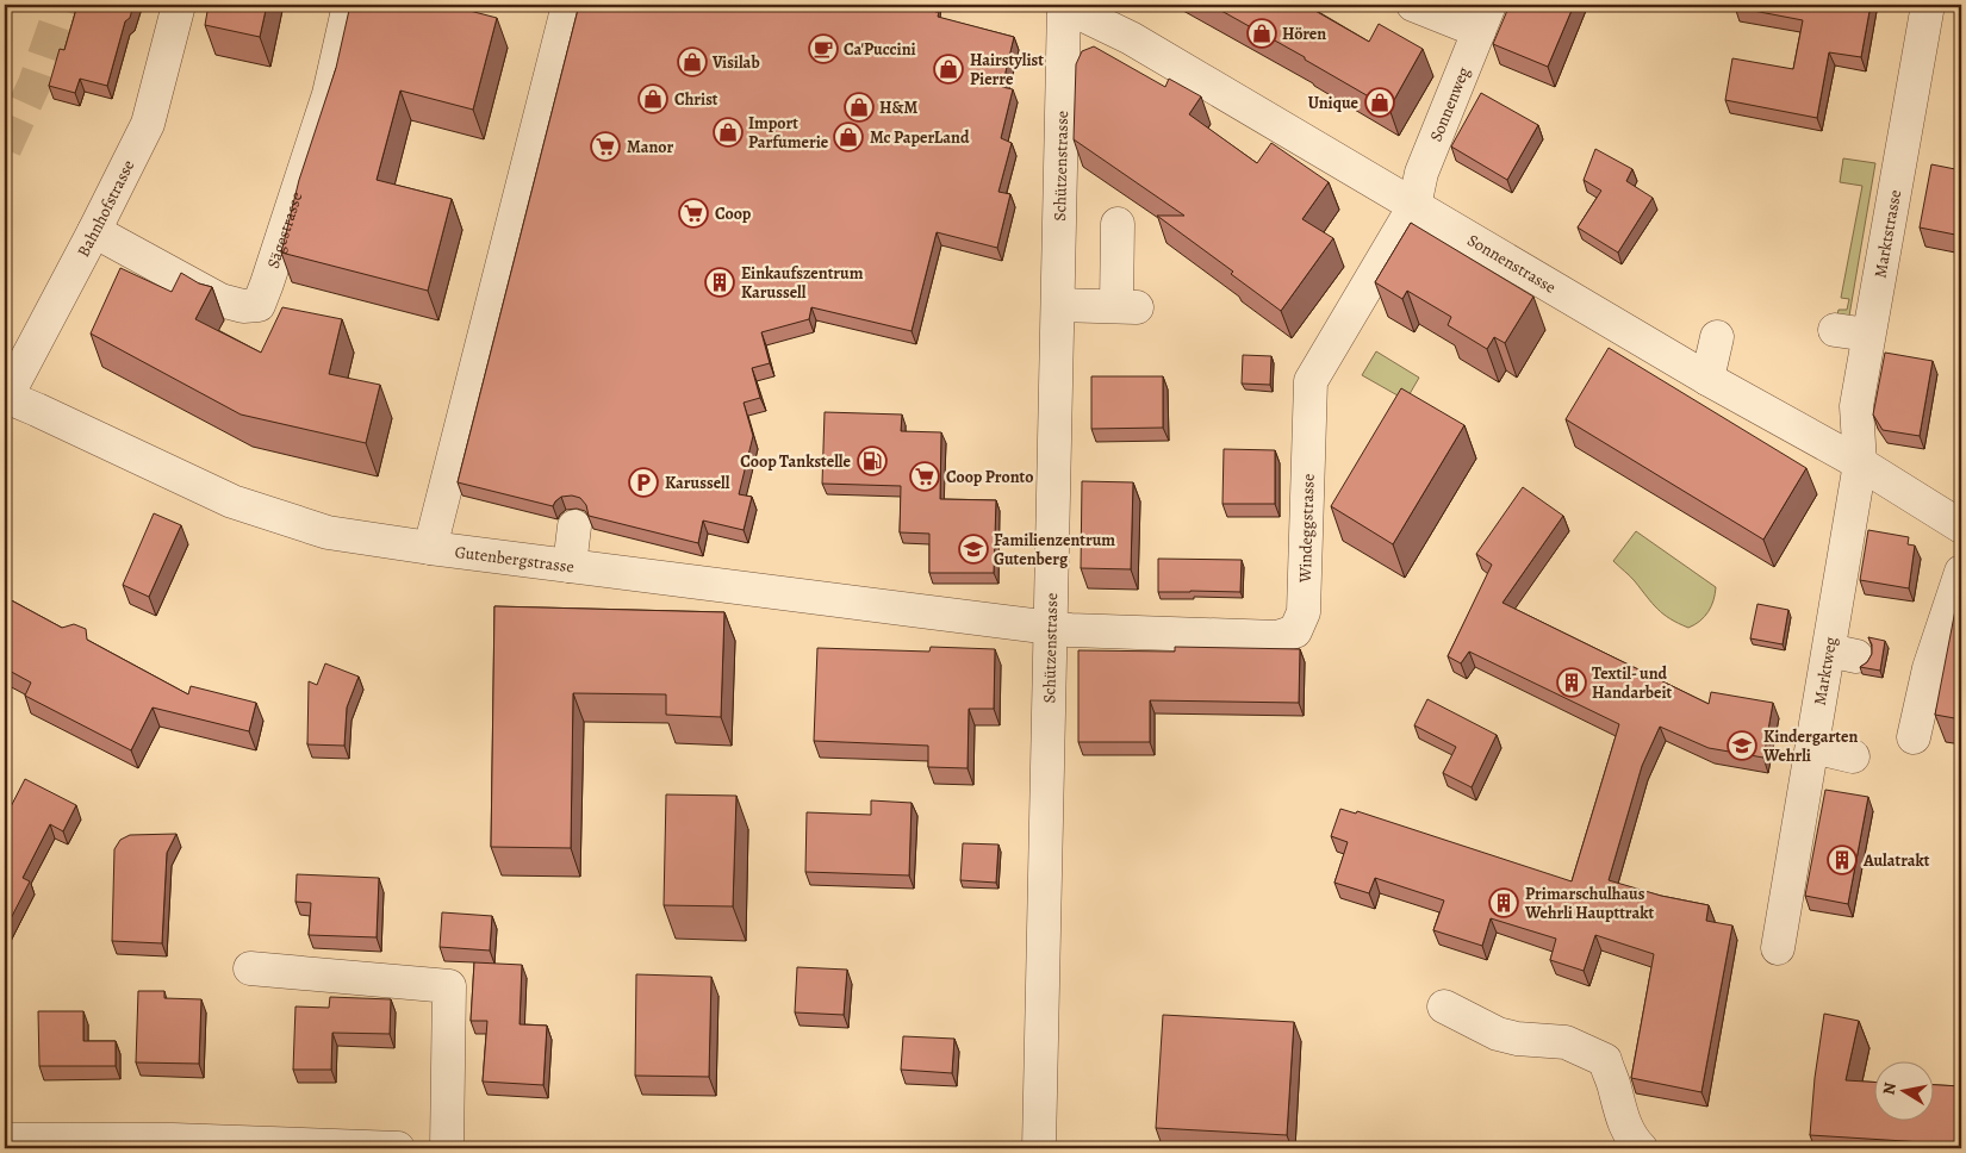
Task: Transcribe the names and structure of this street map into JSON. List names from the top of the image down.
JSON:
{
  "streets": {
    "street": [
      "Sonnenweg",
      "Schützenstrasse",
      "Bahnhofstrasse",
      "Sägestrasse",
      "Marktstrasse",
      "Sonnenstrasse",
      "Windeggstrasse",
      "Gutenbergstrasse",
      "Marktweg"
    ]
  },
  "crossings": [
    ["Sonnenweg", "Sonnenstrasse"],
    ["Sonnenweg", "Windeggstrasse"],
    ["Schützenstrasse", "Sonnenstrasse"],
    ["Schützenstrasse", "Windeggstrasse"],
    ["Schützenstrasse", "Gutenbergstrasse"],
    ["Bahnhofstrasse", "Sägestrasse"],
    ["Bahnhofstrasse", "Gutenbergstrasse"],
    ["Marktstrasse", "Sonnenstrasse"],
    ["Marktstrasse", "Marktweg"],
    ["Sonnenstrasse", "Windeggstrasse"],
    ["Sonnenstrasse", "Marktweg"],
    ["Windeggstrasse", "Gutenbergstrasse"]
  ],
  "places": {
    "shop": [
      "Hören",
      "Visilab",
      "Hairstylist Pierre",
      "Christ",
      "Unique",
      "H&M",
      "Import Parfumerie",
      "Mc PaperLand"
    ],
    "cafe": ["Ca'Puccini"],
    "supermarket": ["Manor", "Coop", "Coop Pronto"],
    "building": [
      "Einkaufszentrum Karussell",
      "Textil- und Handarbeit",
      "Aulatrakt",
      "Primarschulhaus Wehrli Haupttrakt"
    ],
    "fuel station": ["Coop Tankstelle"],
    "parking": ["Karussell"],
    "school or university": ["Familienzentrum Gutenberg", "Kindergarten Wehrli"]
  },
  "north": "left"
}
